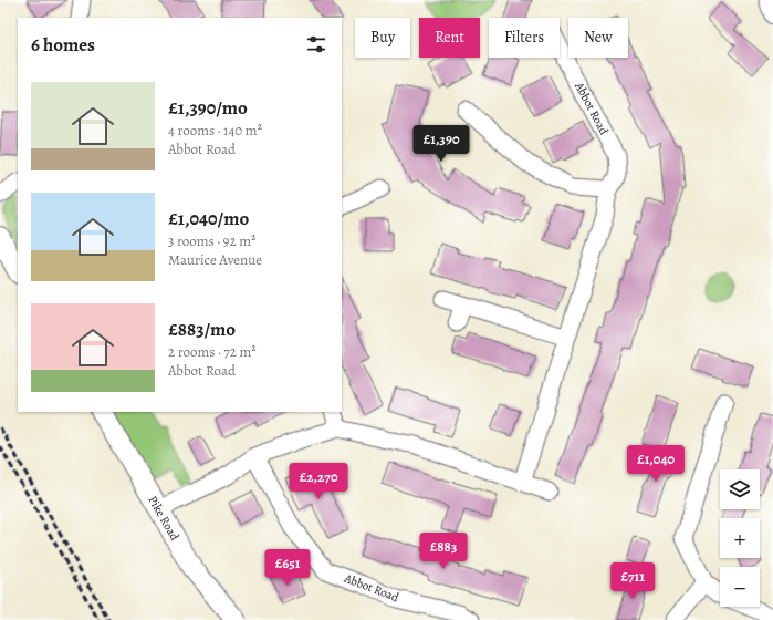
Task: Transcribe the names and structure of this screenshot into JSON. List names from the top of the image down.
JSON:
{
  "streets": {
    "street": ["Abbot Road", "Pike Road"]
  },
  "page": {
    "chip": [
      "Buy",
      "Rent",
      "Filters",
      "New"
    ],
    "heading": "6 homes",
    "list": [
      {
        "name": "£1,390/mo",
        "note": "4 rooms · 140 m² · Abbot Road"
      },
      {
        "name": "£1,040/mo",
        "note": "3 rooms · 92 m² · Maurice Avenue"
      },
      {
        "name": "£883/mo",
        "note": "2 rooms · 72 m² · Abbot Road"
      }
    ],
    "price": [
      "£1,390",
      "£1,040",
      "£2,270",
      "£883",
      "£651",
      "£711"
    ],
    "map_buttons": ["+", "−"]
  }
}
